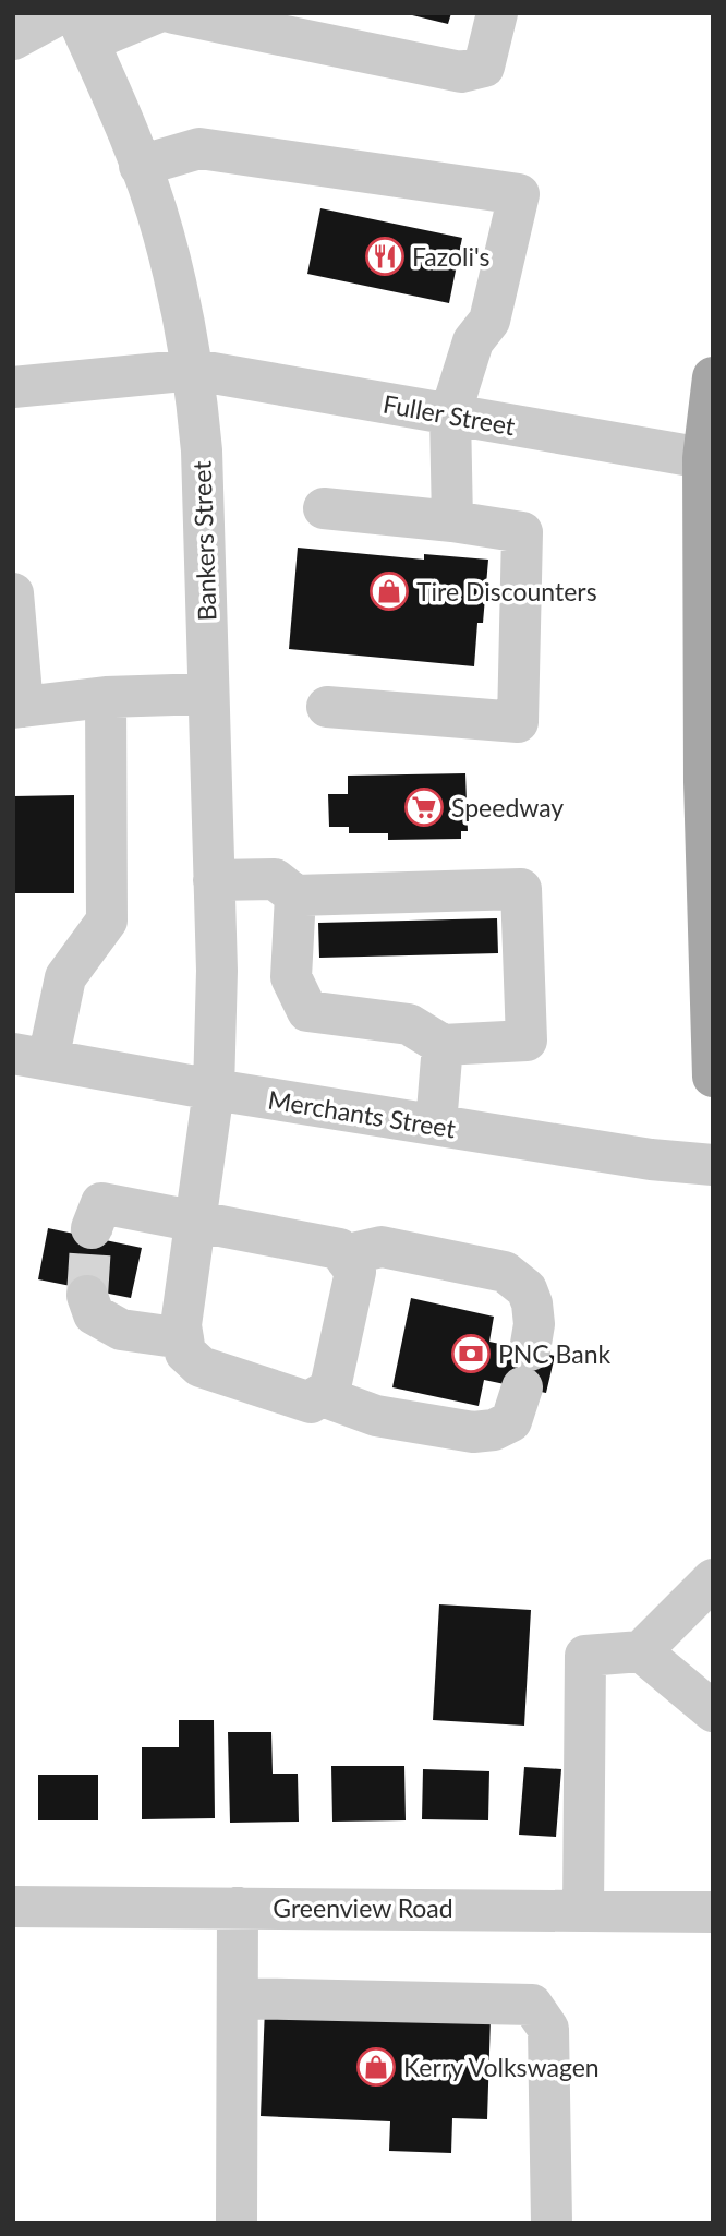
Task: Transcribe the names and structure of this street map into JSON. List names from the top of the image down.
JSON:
{
  "streets": {
    "street": [
      "Fuller Street",
      "Bankers Street",
      "Merchants Street",
      "Greenview Road"
    ]
  },
  "crossings": [
    ["Fuller Street", "Bankers Street"],
    ["Bankers Street", "Merchants Street"]
  ],
  "places": {
    "restaurant": ["Fazoli's"],
    "shop": ["Tire Discounters", "Kerry Volkswagen"],
    "supermarket": ["Speedway"],
    "bank": ["PNC Bank"]
  }
}
